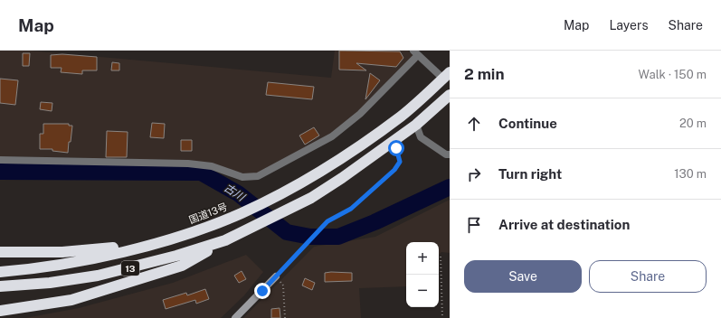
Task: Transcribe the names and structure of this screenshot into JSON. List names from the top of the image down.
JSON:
{
  "streets": {
    "highway": ["国道13号", "13"]
  },
  "crossings": [
    ["国道13号", "13"]
  ],
  "water": ["古川"],
  "page": {
    "header": "Map",
    "nav": ["Map", "Layers", "Share"],
    "heading": ["2 min", "Walk · 150 m"],
    "list": [
      ["Continue", "20 m"],
      ["Turn right", "130 m"],
      "Arrive at destination"
    ],
    "map_buttons": ["+", "−"],
    "buttons": ["Save", "Share"]
  }
}
